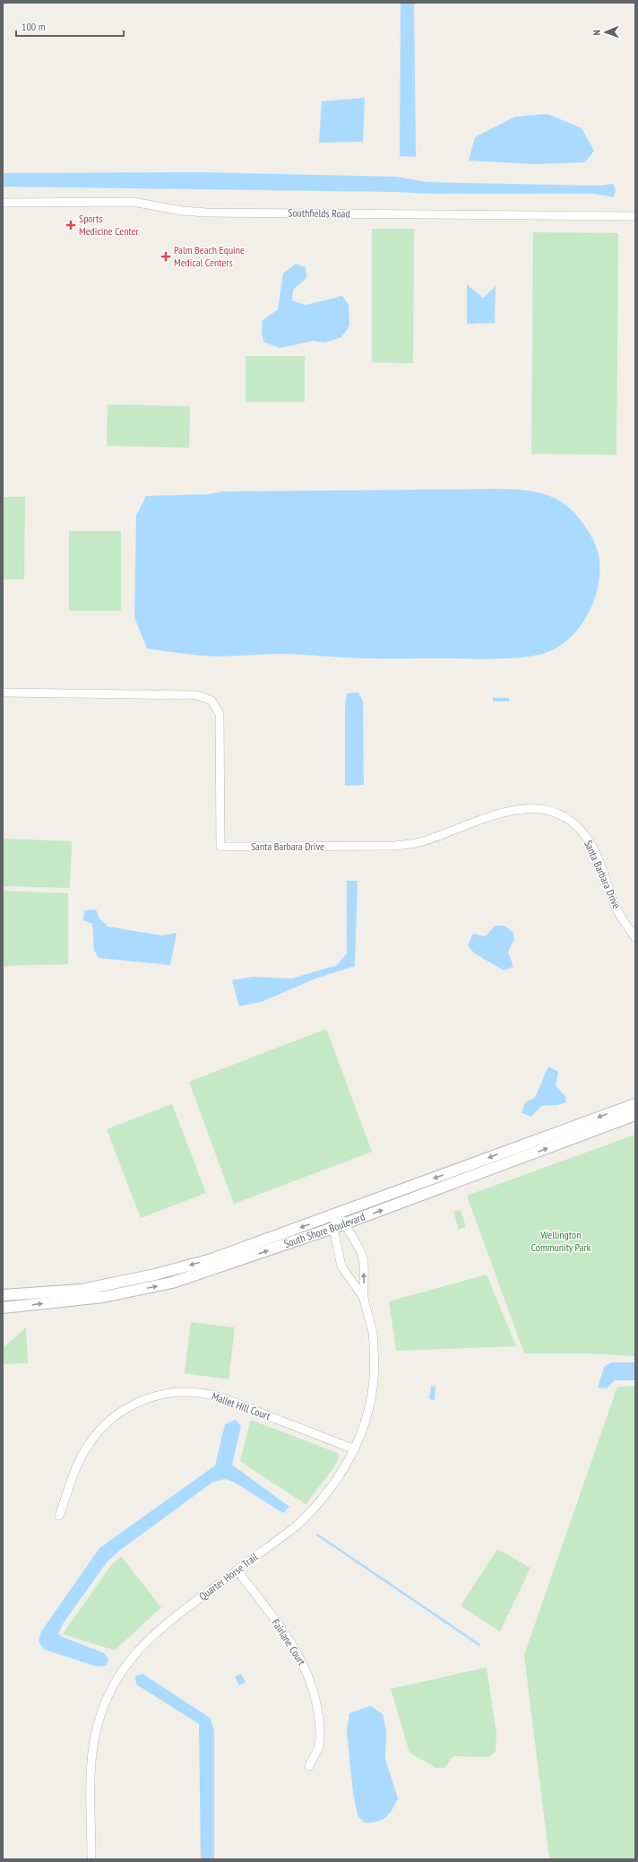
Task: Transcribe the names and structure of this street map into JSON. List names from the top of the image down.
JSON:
{
  "streets": {
    "street": [
      "Southfields Road",
      "Santa Barbara Drive",
      "South Shore Boulevard",
      "Mallet Hill Court",
      "Quarter Horse Trail",
      "Fairlane Court"
    ]
  },
  "crossings": [
    ["South Shore Boulevard", "Quarter Horse Trail"],
    ["Mallet Hill Court", "Quarter Horse Trail"],
    ["Quarter Horse Trail", "Fairlane Court"]
  ],
  "parks": ["Wellington Community Park"],
  "places": {
    "health": ["Sports Medicine Center", "Palm Beach Equine Medical Centers"]
  },
  "scale_bar": "100 m",
  "north": "left"
}
